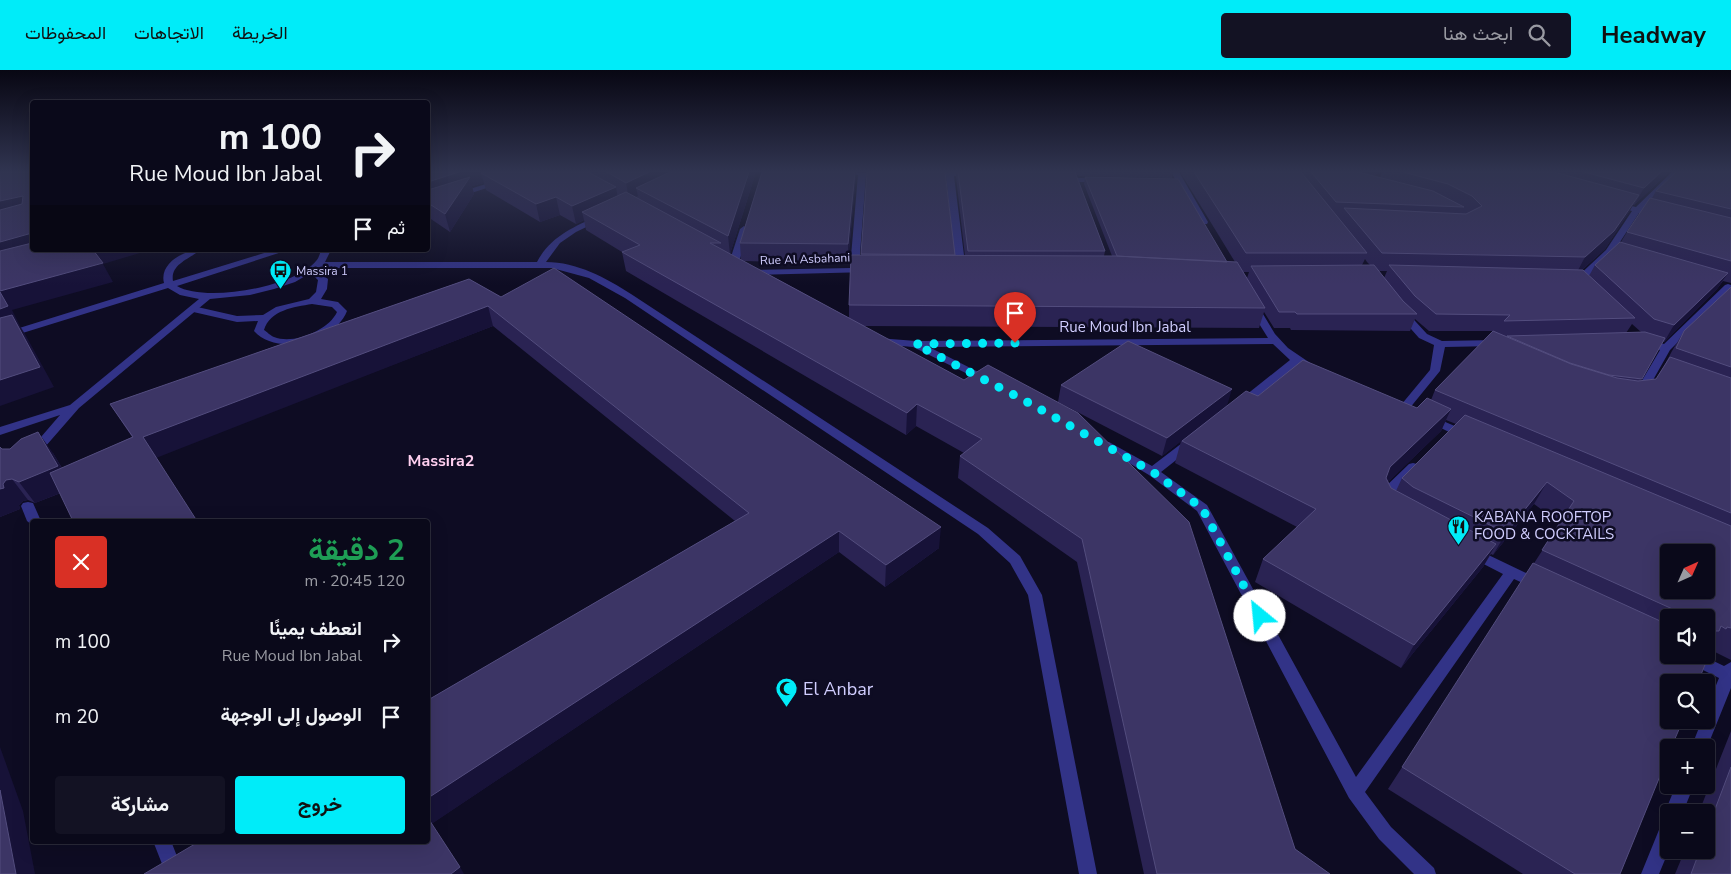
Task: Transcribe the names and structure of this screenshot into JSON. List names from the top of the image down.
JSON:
{
  "streets": {
    "street": ["Rue Al Asbahani", "Rue Moud Ibn Jabal"]
  },
  "districts": ["Massira2"],
  "places": {
    "bus stop": ["Massira 1"],
    "restaurant": ["KABANA ROOFTOP FOOD & COCKTAILS"],
    "mosque": ["El Anbar"]
  },
  "north": "top right",
  "page": {
    "header": "Headway",
    "search": "ابحث هنا",
    "nav": ["الخريطة", "الاتجاهات", "المحفوظات"],
    "turn": ["100 m", "Rue Moud Ibn Jabal"],
    "then": "ثم",
    "heading": ["2 دقيقة", "120 m · 20:45"],
    "map_buttons": ["+", "−"],
    "list": [
      {
        "name": "انعطف يمينًا",
        "note": "Rue Moud Ibn Jabal",
        "value": "100 m"
      },
      {
        "name": "الوصول إلى الوجهة",
        "value": "20 m"
      }
    ],
    "buttons": ["خروج", "مشاركة"]
  }
}
